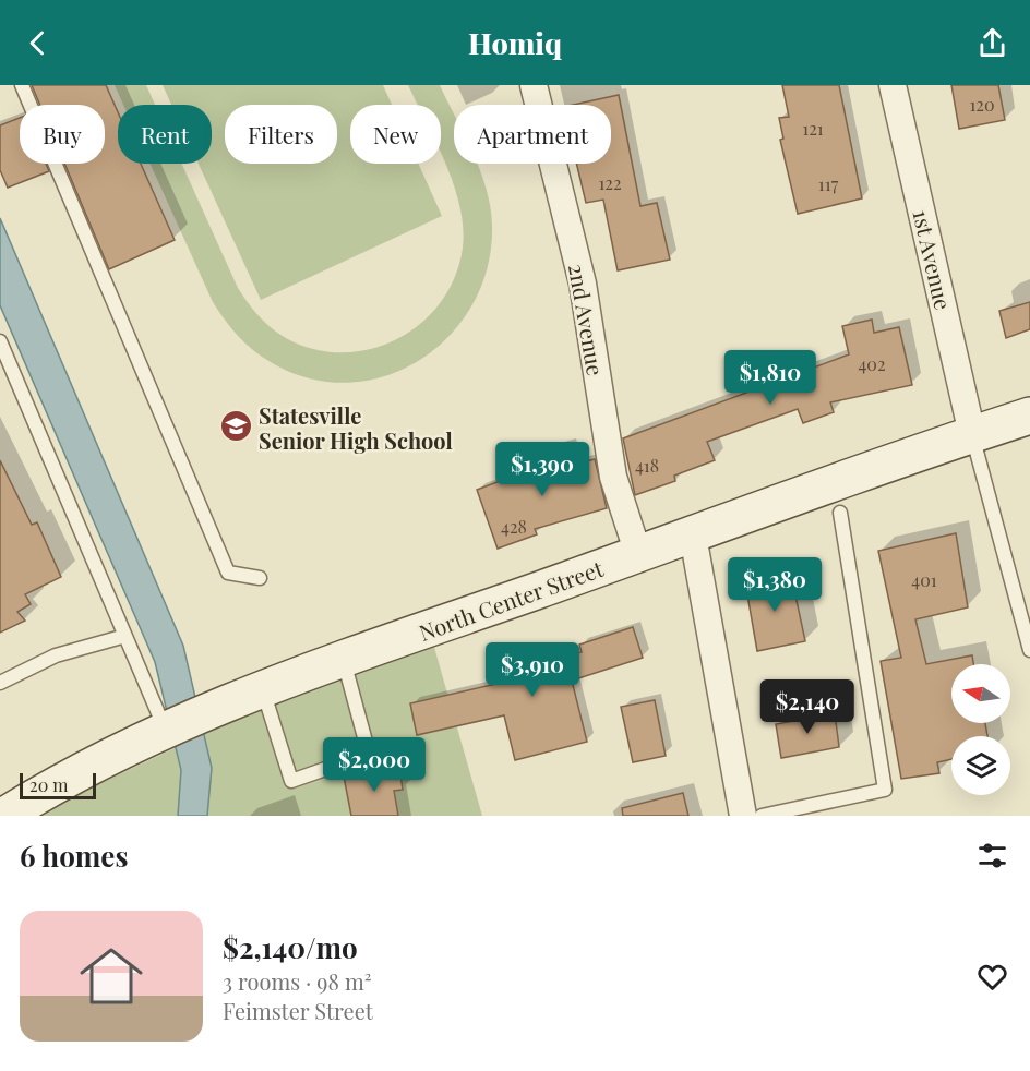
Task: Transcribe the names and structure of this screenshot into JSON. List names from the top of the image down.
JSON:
{
  "streets": {
    "main road": ["North Center Street"],
    "street": ["1st Avenue", "2nd Avenue"]
  },
  "crossings": [
    ["1st Avenue", "North Center Street"],
    ["2nd Avenue", "North Center Street"]
  ],
  "places": {
    "school or university": ["Statesville Senior High School"]
  },
  "house_numbers": [
    "120",
    "121",
    "122",
    "117",
    "402",
    "418",
    "428",
    "401"
  ],
  "scale_bar": "20 m",
  "north": "left",
  "page": {
    "header": "Homiq",
    "chip": [
      "Buy",
      "Rent",
      "Filters",
      "New",
      "Apartment"
    ],
    "price": [
      "$1,810",
      "$1,390",
      "$1,380",
      "$3,910",
      "$2,140",
      "$2,000"
    ],
    "scale": "20 m",
    "heading": "6 homes",
    "list": [
      {
        "name": "$2,140/mo",
        "note": "3 rooms · 98 m² · Feimster Street"
      }
    ]
  }
}
